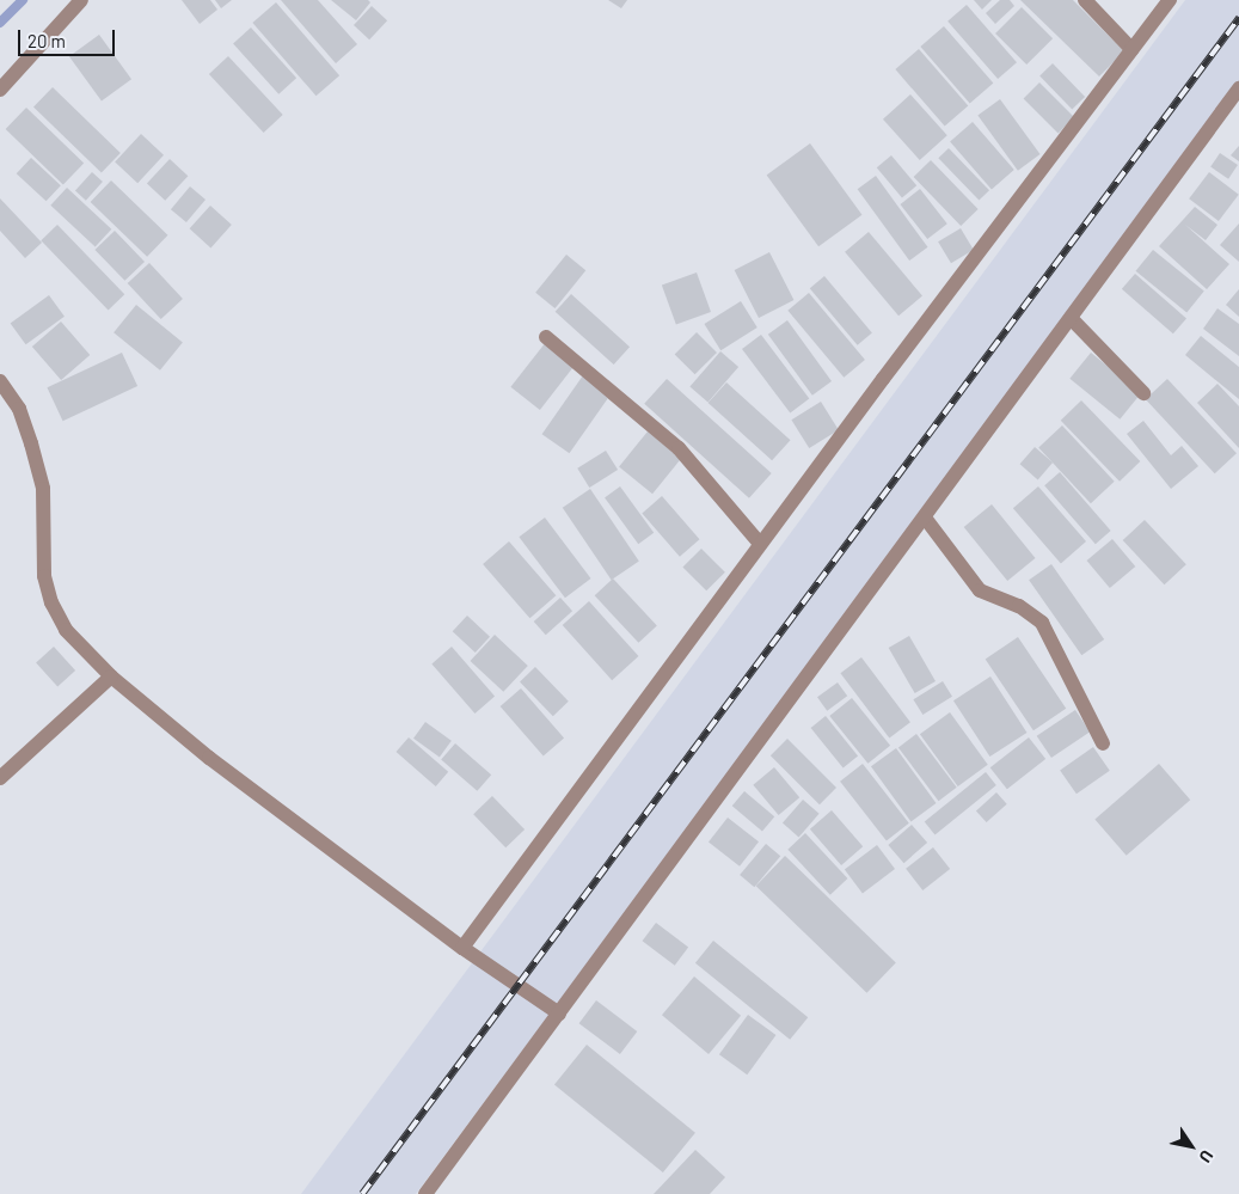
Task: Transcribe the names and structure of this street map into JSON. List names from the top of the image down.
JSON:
{
  "scale_bar": "20 m",
  "north": "bottom right"
}
